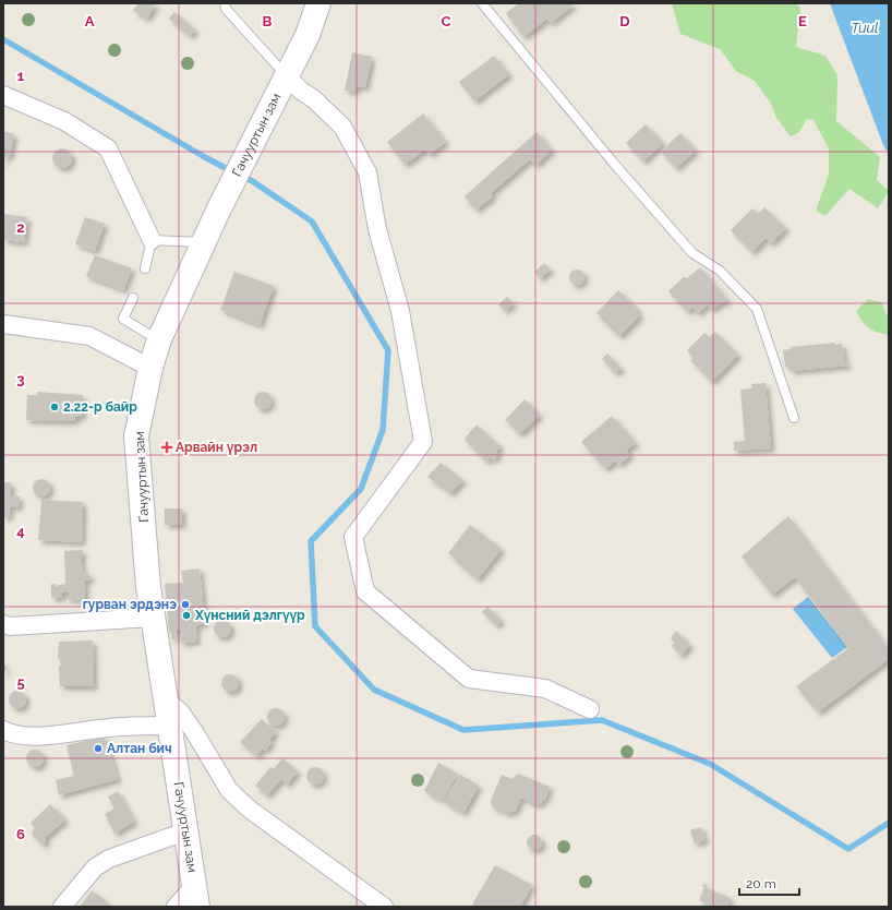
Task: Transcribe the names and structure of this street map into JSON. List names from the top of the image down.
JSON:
{
  "streets": {
    "main road": ["Гачууртын зам"]
  },
  "water": ["Tuul"],
  "places": {
    "other": [
      "2.22-р байр",
      "гурван эрдэнэ",
      "Хүнсний дэлгүүр",
      "Алтан бич"
    ],
    "health": ["Арвайн үрэл"]
  },
  "scale_bar": "20 m",
  "grid": {
    "columns": [
      "A",
      "B",
      "C",
      "D",
      "E"
    ],
    "rows": [
      "1",
      "2",
      "3",
      "4",
      "5",
      "6"
    ]
  }
}
